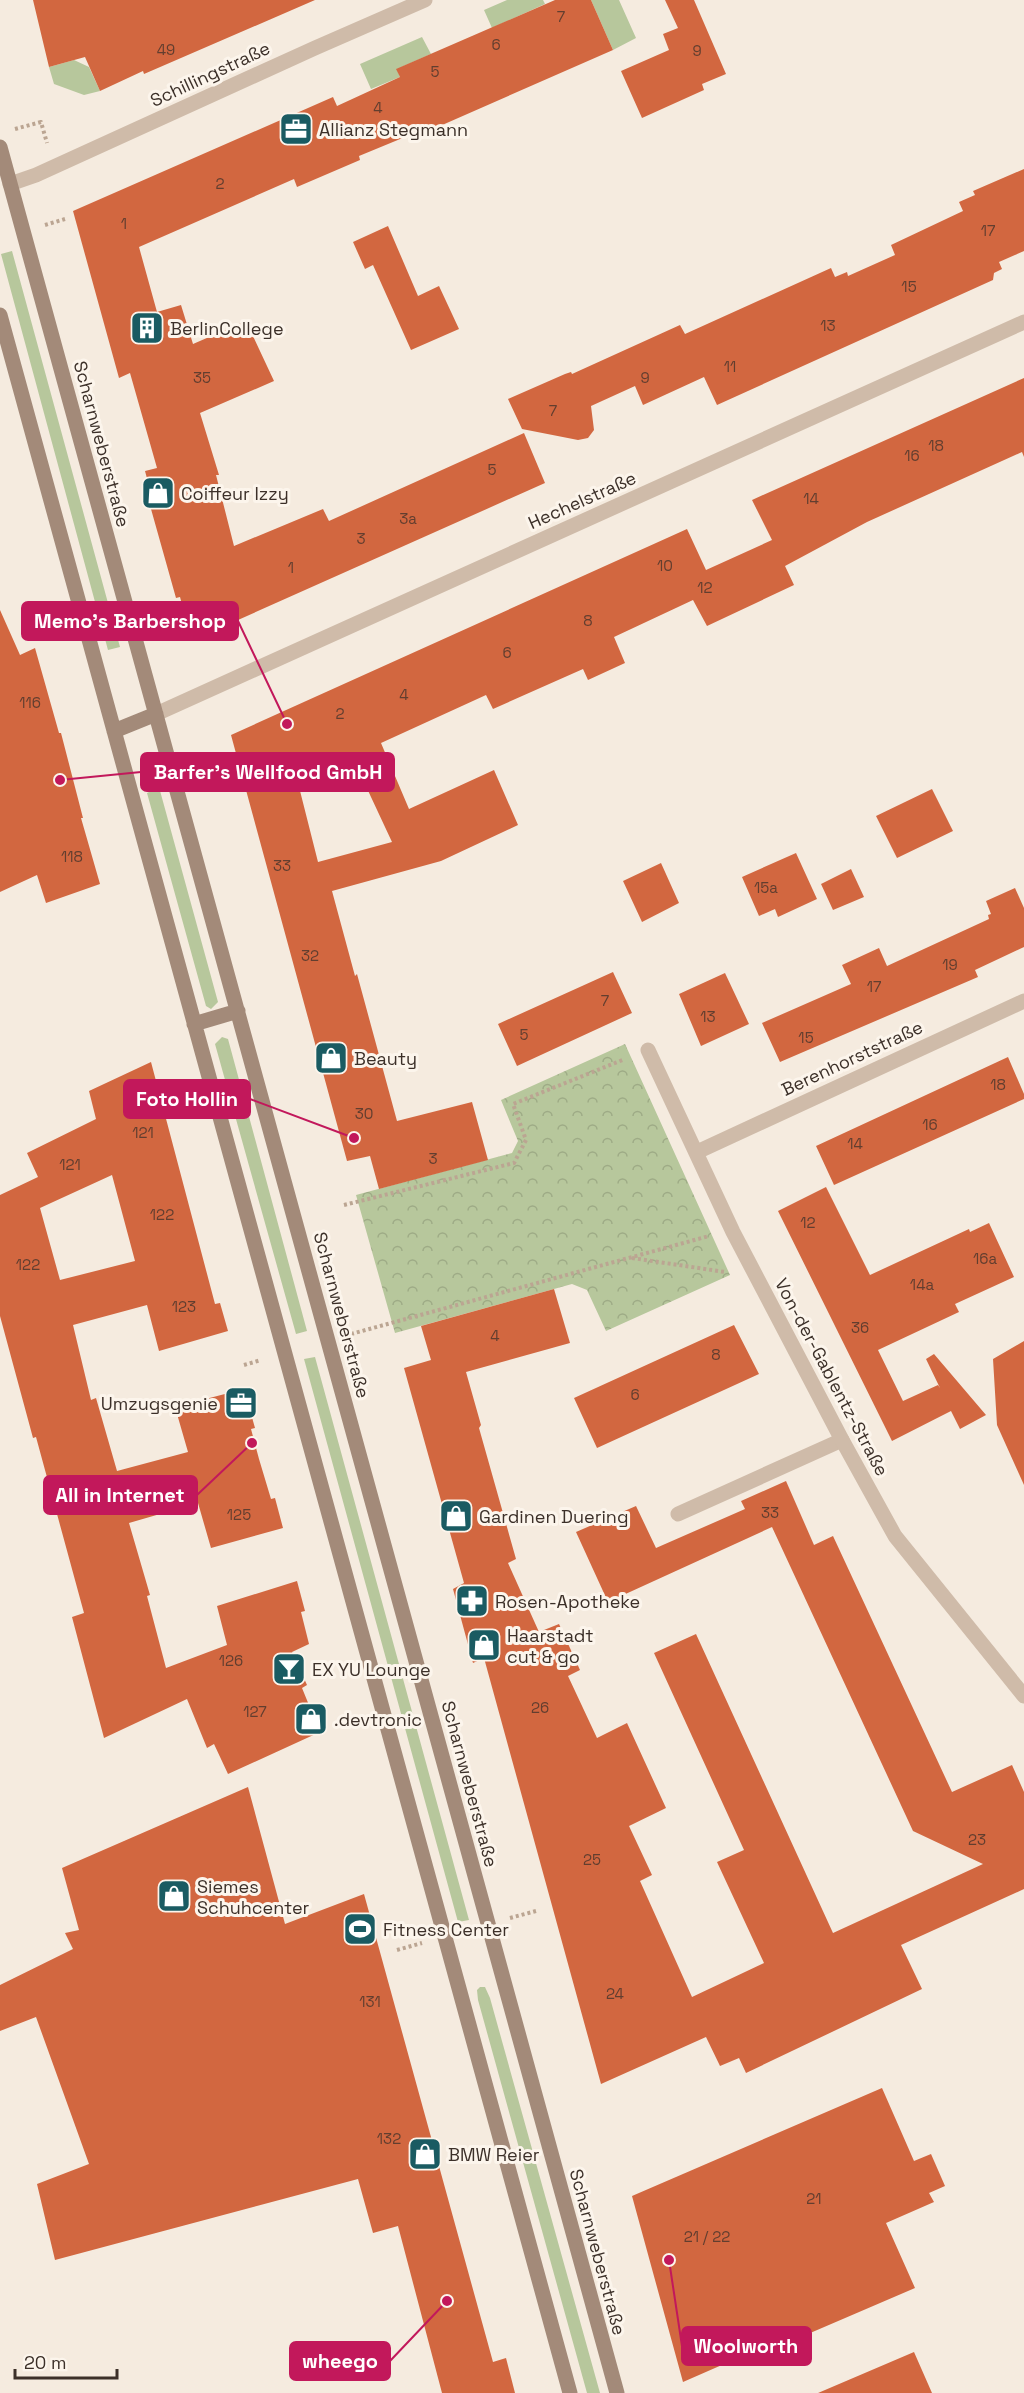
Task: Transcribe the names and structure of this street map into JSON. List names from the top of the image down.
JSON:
{
  "streets": {
    "main road": ["Scharnweberstraße"],
    "street": [
      "Schillingstraße",
      "Hechelstraße",
      "Berenhorststraße",
      "Von-der-Gablentz-Straße"
    ]
  },
  "crossings": [
    ["Schillingstraße", "Scharnweberstraße"],
    ["Scharnweberstraße", "Hechelstraße"],
    ["Berenhorststraße", "Von-der-Gablentz-Straße"]
  ],
  "places": {
    "office": ["Allianz Stegmann", "Umzugsgenie"],
    "building": ["BerlinCollege"],
    "shop": [
      "Coiffeur Izzy",
      "Beauty",
      "Gardinen Duering",
      "Haarstadt cut & go",
      ".devtronic",
      "Siemes Schuhcenter",
      "BMW Reier"
    ],
    "other": [
      "Memo's Barbershop",
      "Barfer's Wellfood GmbH",
      "Foto Hollin",
      "All in Internet",
      "Woolworth",
      "wheego"
    ],
    "pharmacy": ["Rosen-Apotheke"],
    "bar": ["EX YU Lounge"],
    "sports": ["Fitness Center"]
  },
  "house_numbers": [
    "7",
    "6",
    "49",
    "9",
    "5",
    "4",
    "2",
    "1",
    "17",
    "15",
    "13",
    "11",
    "35",
    "9",
    "7",
    "18",
    "16",
    "5",
    "14",
    "3a",
    "3",
    "10",
    "1",
    "12",
    "8",
    "6",
    "4",
    "116",
    "2",
    "118",
    "33",
    "15a",
    "32",
    "19",
    "17",
    "7",
    "13",
    "5",
    "15",
    "18",
    "30",
    "16",
    "121",
    "14",
    "3",
    "121",
    "122",
    "12",
    "16a",
    "122",
    "14a",
    "123",
    "36",
    "4",
    "8",
    "6",
    "33",
    "125",
    "126",
    "26",
    "127",
    "23",
    "25",
    "24",
    "131",
    "132",
    "21",
    "21 / 22"
  ],
  "scale_bar": "20 m"
}
